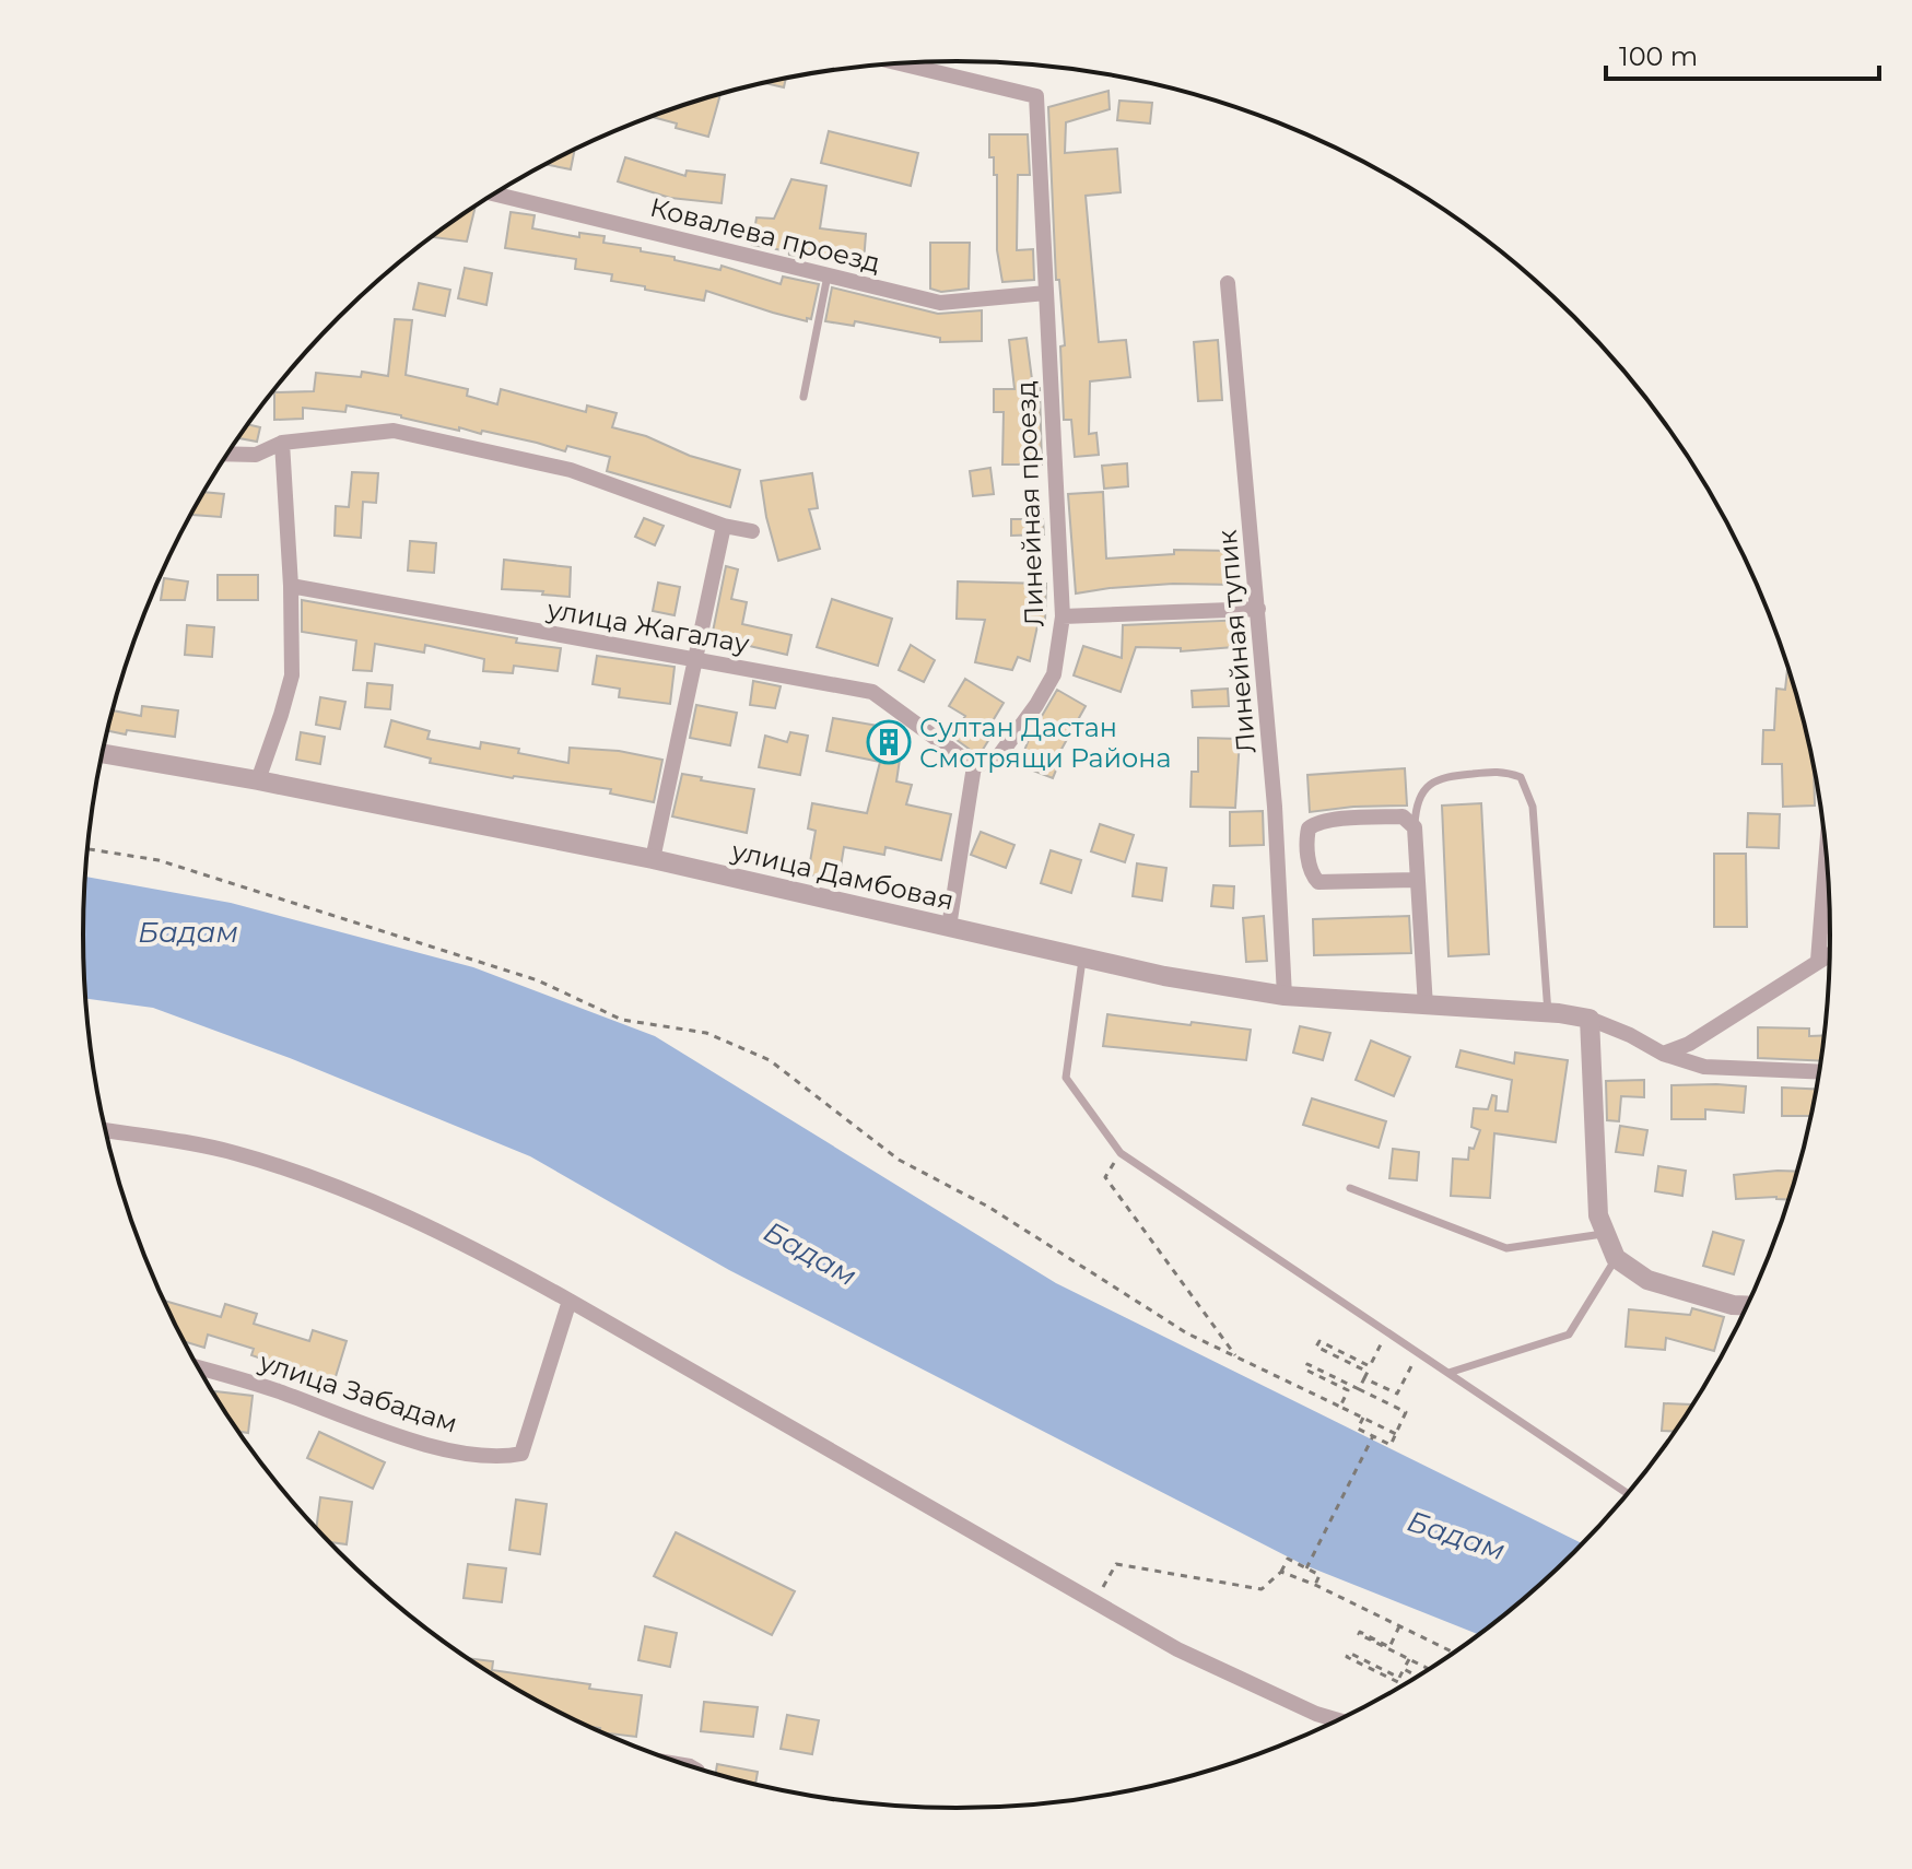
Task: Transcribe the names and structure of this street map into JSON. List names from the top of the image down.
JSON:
{
  "streets": {
    "street": [
      "Ковалева проезд",
      "Линейная проезд",
      "улица Жагалау",
      "Линейная тупик",
      "улица Дамбовая",
      "улица Забадам"
    ]
  },
  "crossings": [
    ["Ковалева проезд", "Линейная проезд"],
    ["Линейная проезд", "улица Жагалау"],
    ["Линейная тупик", "улица Дамбовая"]
  ],
  "water": ["Бадам"],
  "places": {
    "building": ["Султан Дастан Смотрящи Района"]
  },
  "scale_bar": "100 m"
}
